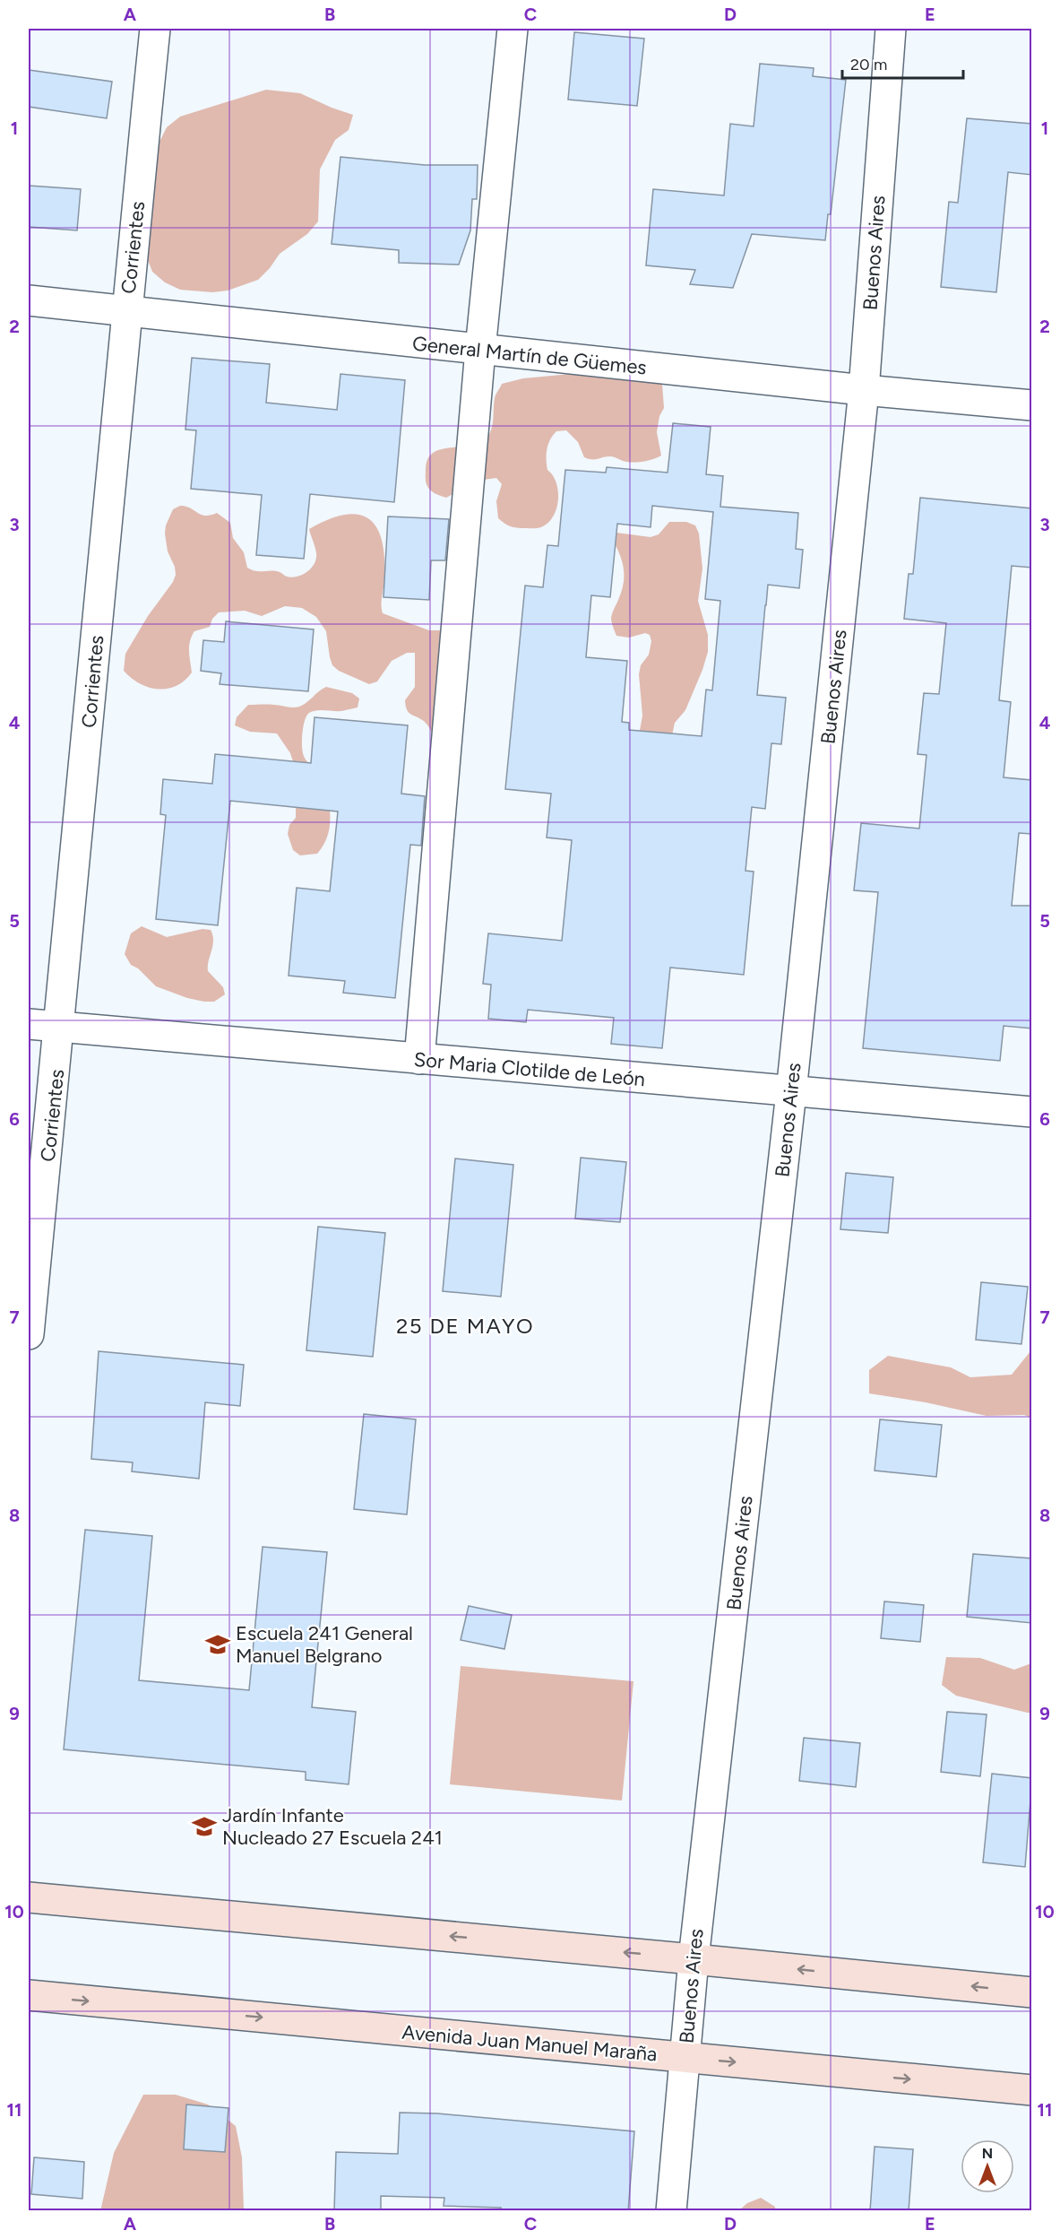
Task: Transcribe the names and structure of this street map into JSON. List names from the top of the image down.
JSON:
{
  "streets": {
    "street": [
      "Corrientes",
      "Buenos Aires",
      "General Martín de Güemes",
      "Sor Maria Clotilde de León",
      "Avenida Juan Manuel Maraña"
    ]
  },
  "crossings": [
    ["Corrientes", "General Martín de Güemes"],
    ["Corrientes", "Sor Maria Clotilde de León"],
    ["Buenos Aires", "General Martín de Güemes"],
    ["Buenos Aires", "Sor Maria Clotilde de León"],
    ["Buenos Aires", "Avenida Juan Manuel Maraña"]
  ],
  "districts": ["25 DE MAYO"],
  "places": {
    "school or university": ["Escuela 241 General Manuel Belgrano", "Jardín Infante Nucleado 27 Escuela 241"]
  },
  "scale_bar": "20 m",
  "north": "top",
  "grid": {
    "columns": [
      "A",
      "B",
      "C",
      "D",
      "E"
    ],
    "rows": [
      "1",
      "2",
      "3",
      "4",
      "5",
      "6",
      "7",
      "8",
      "9",
      "10",
      "11"
    ]
  }
}
